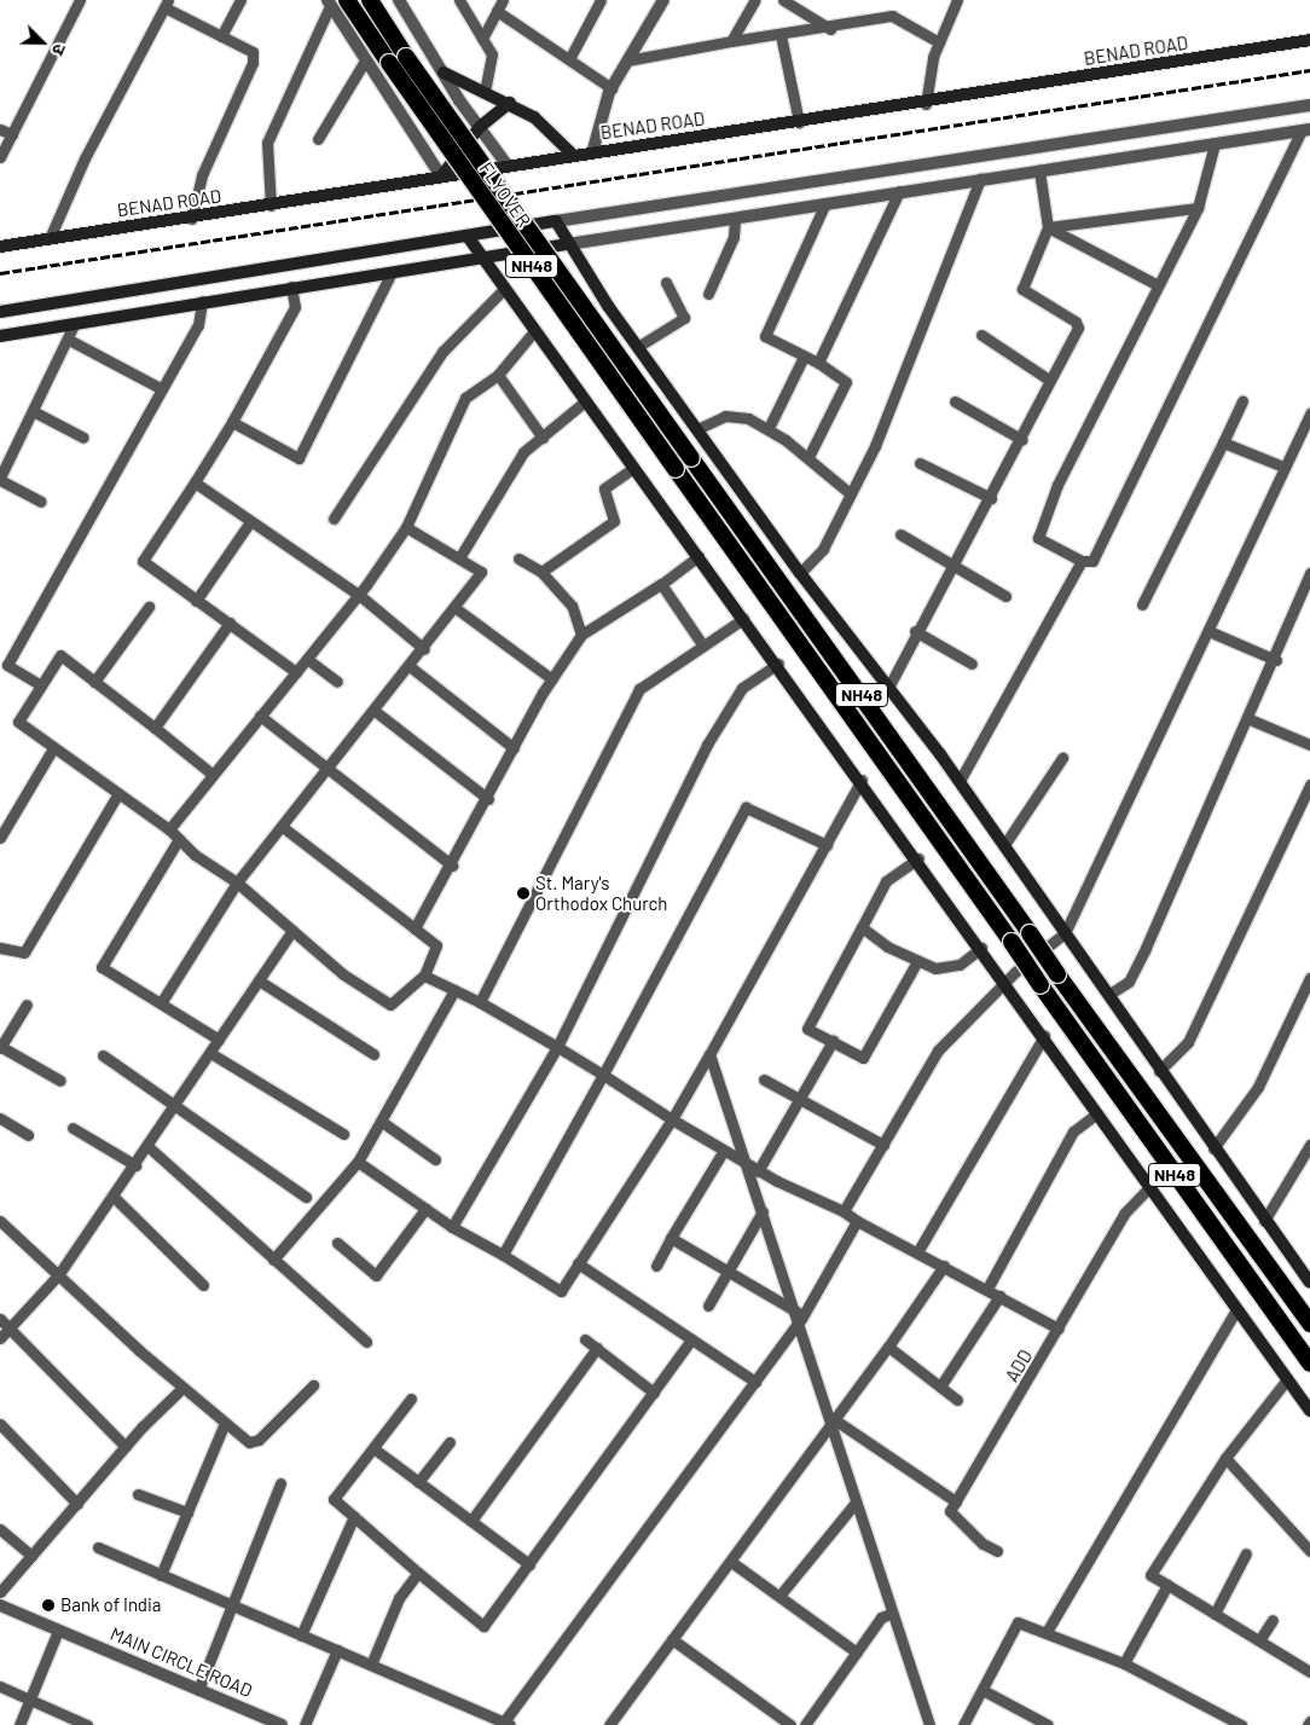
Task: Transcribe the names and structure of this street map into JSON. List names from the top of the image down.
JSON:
{
  "streets": {
    "highway": ["FLYOVER", "NH48"],
    "main road": ["BENAD ROAD"],
    "street": ["ADD", "MAIN CIRCLE ROAD"]
  },
  "places": ["St. Mary's Orthodox Church", "Bank of India"],
  "north": "bottom right"
}
